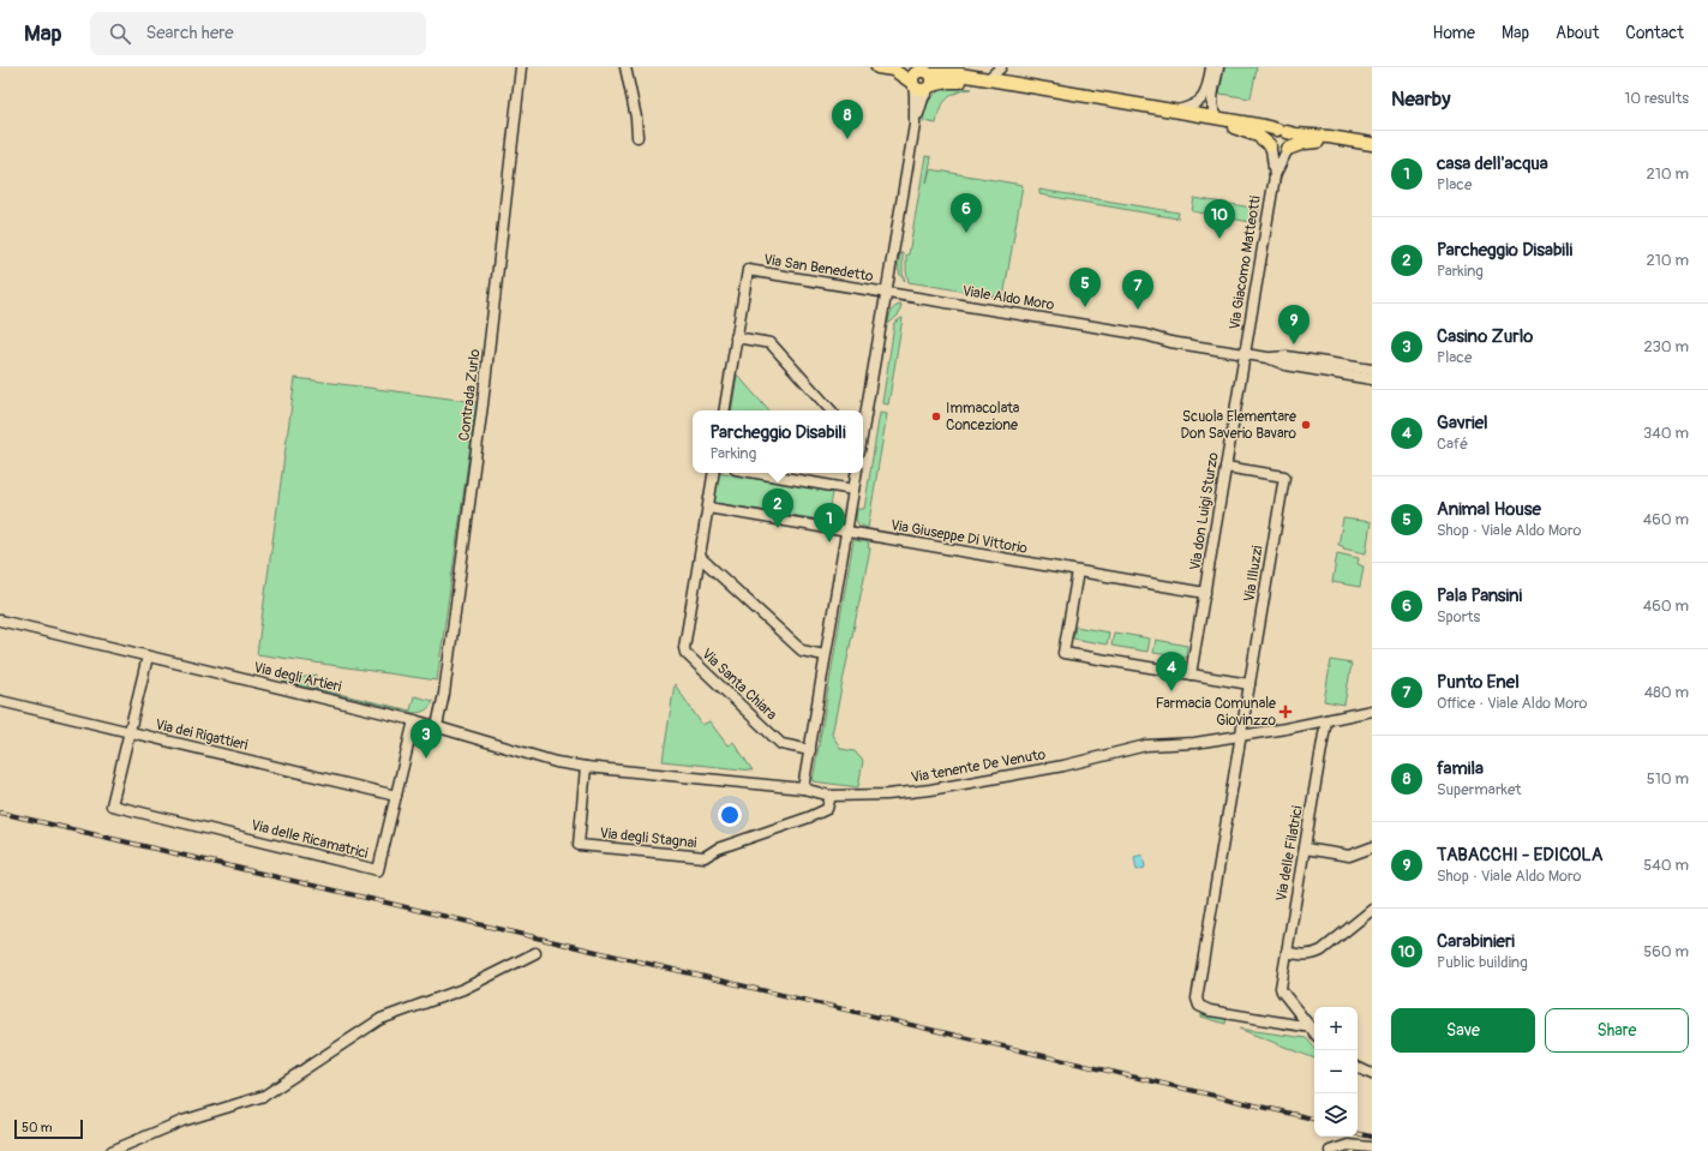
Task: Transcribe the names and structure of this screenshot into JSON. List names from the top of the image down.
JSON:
{
  "streets": {
    "street": [
      "Via Giacomo Matteotti",
      "Via San Benedetto",
      "Viale Aldo Moro",
      "Contrada Zurlo",
      "Via don Luigi Sturzo",
      "Via Giuseppe Di Vittorio",
      "Via Illuzzi",
      "Via degli Artieri",
      "Via Santa Chiara",
      "Via dei Rigattieri",
      "Via tenente De Venuto",
      "Via degli Stagnai",
      "Via delle Ricamatrici",
      "Via delle Filatrici"
    ]
  },
  "crossings": [
    ["Via Giacomo Matteotti", "Viale Aldo Moro"],
    ["Via Giacomo Matteotti", "Via don Luigi Sturzo"],
    ["Via San Benedetto", "Viale Aldo Moro"],
    ["Viale Aldo Moro", "Via don Luigi Sturzo"],
    ["Contrada Zurlo", "Via degli Artieri"],
    ["Via don Luigi Sturzo", "Via Giuseppe Di Vittorio"],
    ["Via don Luigi Sturzo", "Via Illuzzi"],
    ["Via Illuzzi", "Via tenente De Venuto"],
    ["Via Illuzzi", "Via delle Filatrici"],
    ["Via degli Artieri", "Via tenente De Venuto"],
    ["Via degli Artieri", "Via degli Stagnai"],
    ["Via degli Artieri", "Via delle Ricamatrici"],
    ["Via dei Rigattieri", "Via delle Ricamatrici"],
    ["Via tenente De Venuto", "Via degli Stagnai"],
    ["Via tenente De Venuto", "Via delle Filatrici"]
  ],
  "places": {
    "other": ["Immacolata Concezione", "Scuola Elementare Don Saverio Bavaro"],
    "health": ["Farmacia Comunale Giovinzzo"]
  },
  "scale_bar": "50 m",
  "page": {
    "header": "Map",
    "search": "Search here",
    "nav": [
      "Home",
      "Map",
      "About",
      "Contact"
    ],
    "heading": ["Nearby", "10 results"],
    "pins": [
      "8",
      "6",
      "10",
      "5",
      "7",
      "9",
      "2",
      "1",
      "4",
      "3"
    ],
    "list": [
      {
        "mark": "1",
        "name": "casa dell'acqua",
        "note": "Place",
        "value": "210 m"
      },
      {
        "mark": "2",
        "name": "Parcheggio Disabili",
        "note": "Parking",
        "value": "210 m"
      },
      {
        "mark": "3",
        "name": "Casino Zurlo",
        "note": "Place",
        "value": "230 m"
      },
      {
        "mark": "4",
        "name": "Gavriel",
        "note": "Café",
        "value": "340 m"
      },
      {
        "mark": "5",
        "name": "Animal House",
        "note": "Shop · Viale Aldo Moro",
        "value": "460 m"
      },
      {
        "mark": "6",
        "name": "Pala Pansini",
        "note": "Sports",
        "value": "460 m"
      },
      {
        "mark": "7",
        "name": "Punto Enel",
        "note": "Office · Viale Aldo Moro",
        "value": "480 m"
      },
      {
        "mark": "8",
        "name": "famila",
        "note": "Supermarket",
        "value": "510 m"
      },
      {
        "mark": "9",
        "name": "TABACCHI - EDICOLA",
        "note": "Shop · Viale Aldo Moro",
        "value": "540 m"
      },
      {
        "mark": "10",
        "name": "Carabinieri",
        "note": "Public building",
        "value": "560 m"
      }
    ],
    "popup": ["Parcheggio Disabili", "Parking"],
    "buttons": ["Save", "Share"],
    "map_buttons": ["+", "−"],
    "scale": "50 m"
  }
}
